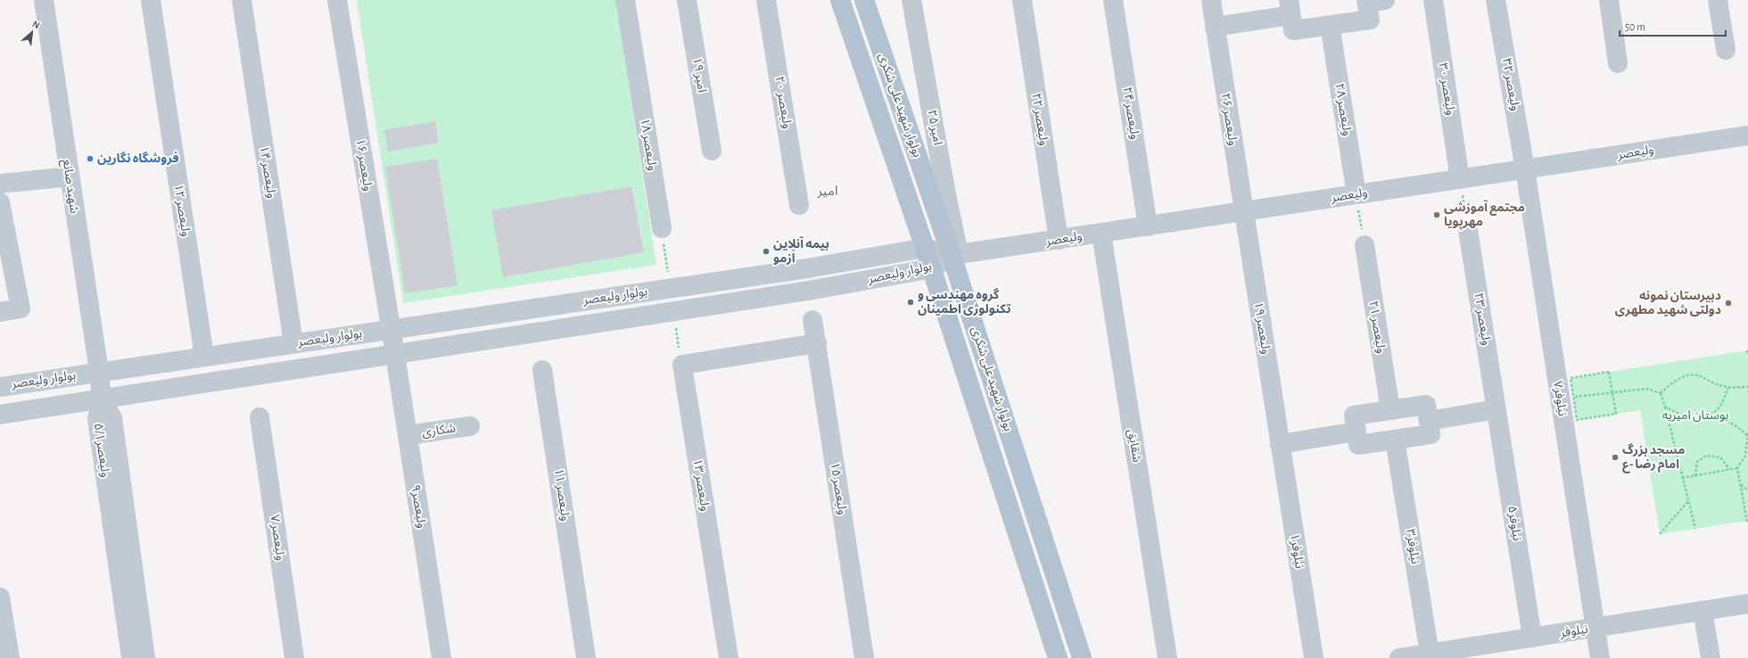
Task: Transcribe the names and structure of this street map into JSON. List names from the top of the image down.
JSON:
{
  "streets": {
    "main road": ["بولوار شهید علی شکری"],
    "street": [
      "امیر ۱۹",
      "ولیعصر ۳۲",
      "ولیعصر ۳۰",
      "ولیعصر ۲۰",
      "ولیعصر ۲۸",
      "ولیعصر ۲۴",
      "ولیعصر ۲۲",
      "ولیعصر ۲۶",
      "امیر ۲۵",
      "ولیعصر ۱۸",
      "ولیعصر",
      "ولیعصر ۱۶",
      "ولیعصر ۱۴",
      "شهید صانع",
      "ولیعصر ۱۲",
      "بولوار ولیعصر",
      "ولیعصر ۲۳",
      "ولیعصر ۲۱",
      "ولیعصر ۱۹",
      "نیلوفر۷",
      "شکاری",
      "شقایق",
      "ولیعصر۵/۱",
      "ولیعصر ۱۳",
      "ولیعصر ۱۵",
      "ولیعصر ۱۱",
      "ولیعصر۹",
      "نیلوفر۵",
      "ولیعصر ۷",
      "نیلوفر۳",
      "نیلوفر۱",
      "نیلوفر"
    ]
  },
  "crossings": [
    ["ولیعصر ۳۲", "ولیعصر"],
    ["ولیعصر ۳۲", "نیلوفر۷"],
    ["ولیعصر ۳۰", "ولیعصر"],
    ["بولوار شهید علی شکری", "امیر ۲۵"],
    ["بولوار شهید علی شکری", "ولیعصر"],
    ["بولوار شهید علی شکری", "بولوار ولیعصر"],
    ["ولیعصر ۲۸", "ولیعصر"],
    ["ولیعصر ۲۴", "ولیعصر"],
    ["ولیعصر ۲۲", "ولیعصر"],
    ["ولیعصر ۲۶", "ولیعصر"],
    ["ولیعصر ۲۶", "ولیعصر ۱۹"],
    ["امیر ۲۵", "ولیعصر"],
    ["امیر ۲۵", "بولوار ولیعصر"],
    ["ولیعصر", "بولوار ولیعصر"],
    ["ولیعصر", "ولیعصر ۱۹"],
    ["ولیعصر", "نیلوفر۷"],
    ["ولیعصر", "شقایق"],
    ["ولیعصر ۱۶", "بولوار ولیعصر"],
    ["ولیعصر ۱۶", "ولیعصر۹"],
    ["ولیعصر ۱۴", "بولوار ولیعصر"],
    ["شهید صانع", "بولوار ولیعصر"],
    ["شهید صانع", "ولیعصر۵/۱"],
    ["ولیعصر ۱۲", "بولوار ولیعصر"],
    ["بولوار ولیعصر", "ولیعصر۵/۱"],
    ["بولوار ولیعصر", "ولیعصر۹"],
    ["ولیعصر ۲۳", "نیلوفر۵"],
    ["ولیعصر ۱۹", "نیلوفر۱"],
    ["نیلوفر۷", "نیلوفر"],
    ["شکاری", "ولیعصر۹"],
    ["نیلوفر۵", "نیلوفر"],
    ["نیلوفر۳", "نیلوفر"]
  ],
  "districts": ["امیر"],
  "parks": ["بوستان امیریه"],
  "places": [
    "فروشگاه نگارین",
    "مجتمع آموزشی مهرپویا",
    "بیمه آنلاین اَزمو",
    "گروه مهندسی و تکنولوژی اطمینان",
    "دبیرستان نمونه دولتی شهید مطهری",
    "مسجد بزرگ امام رضا -ع"
  ],
  "scale_bar": "50 m",
  "north": "top right"
}
